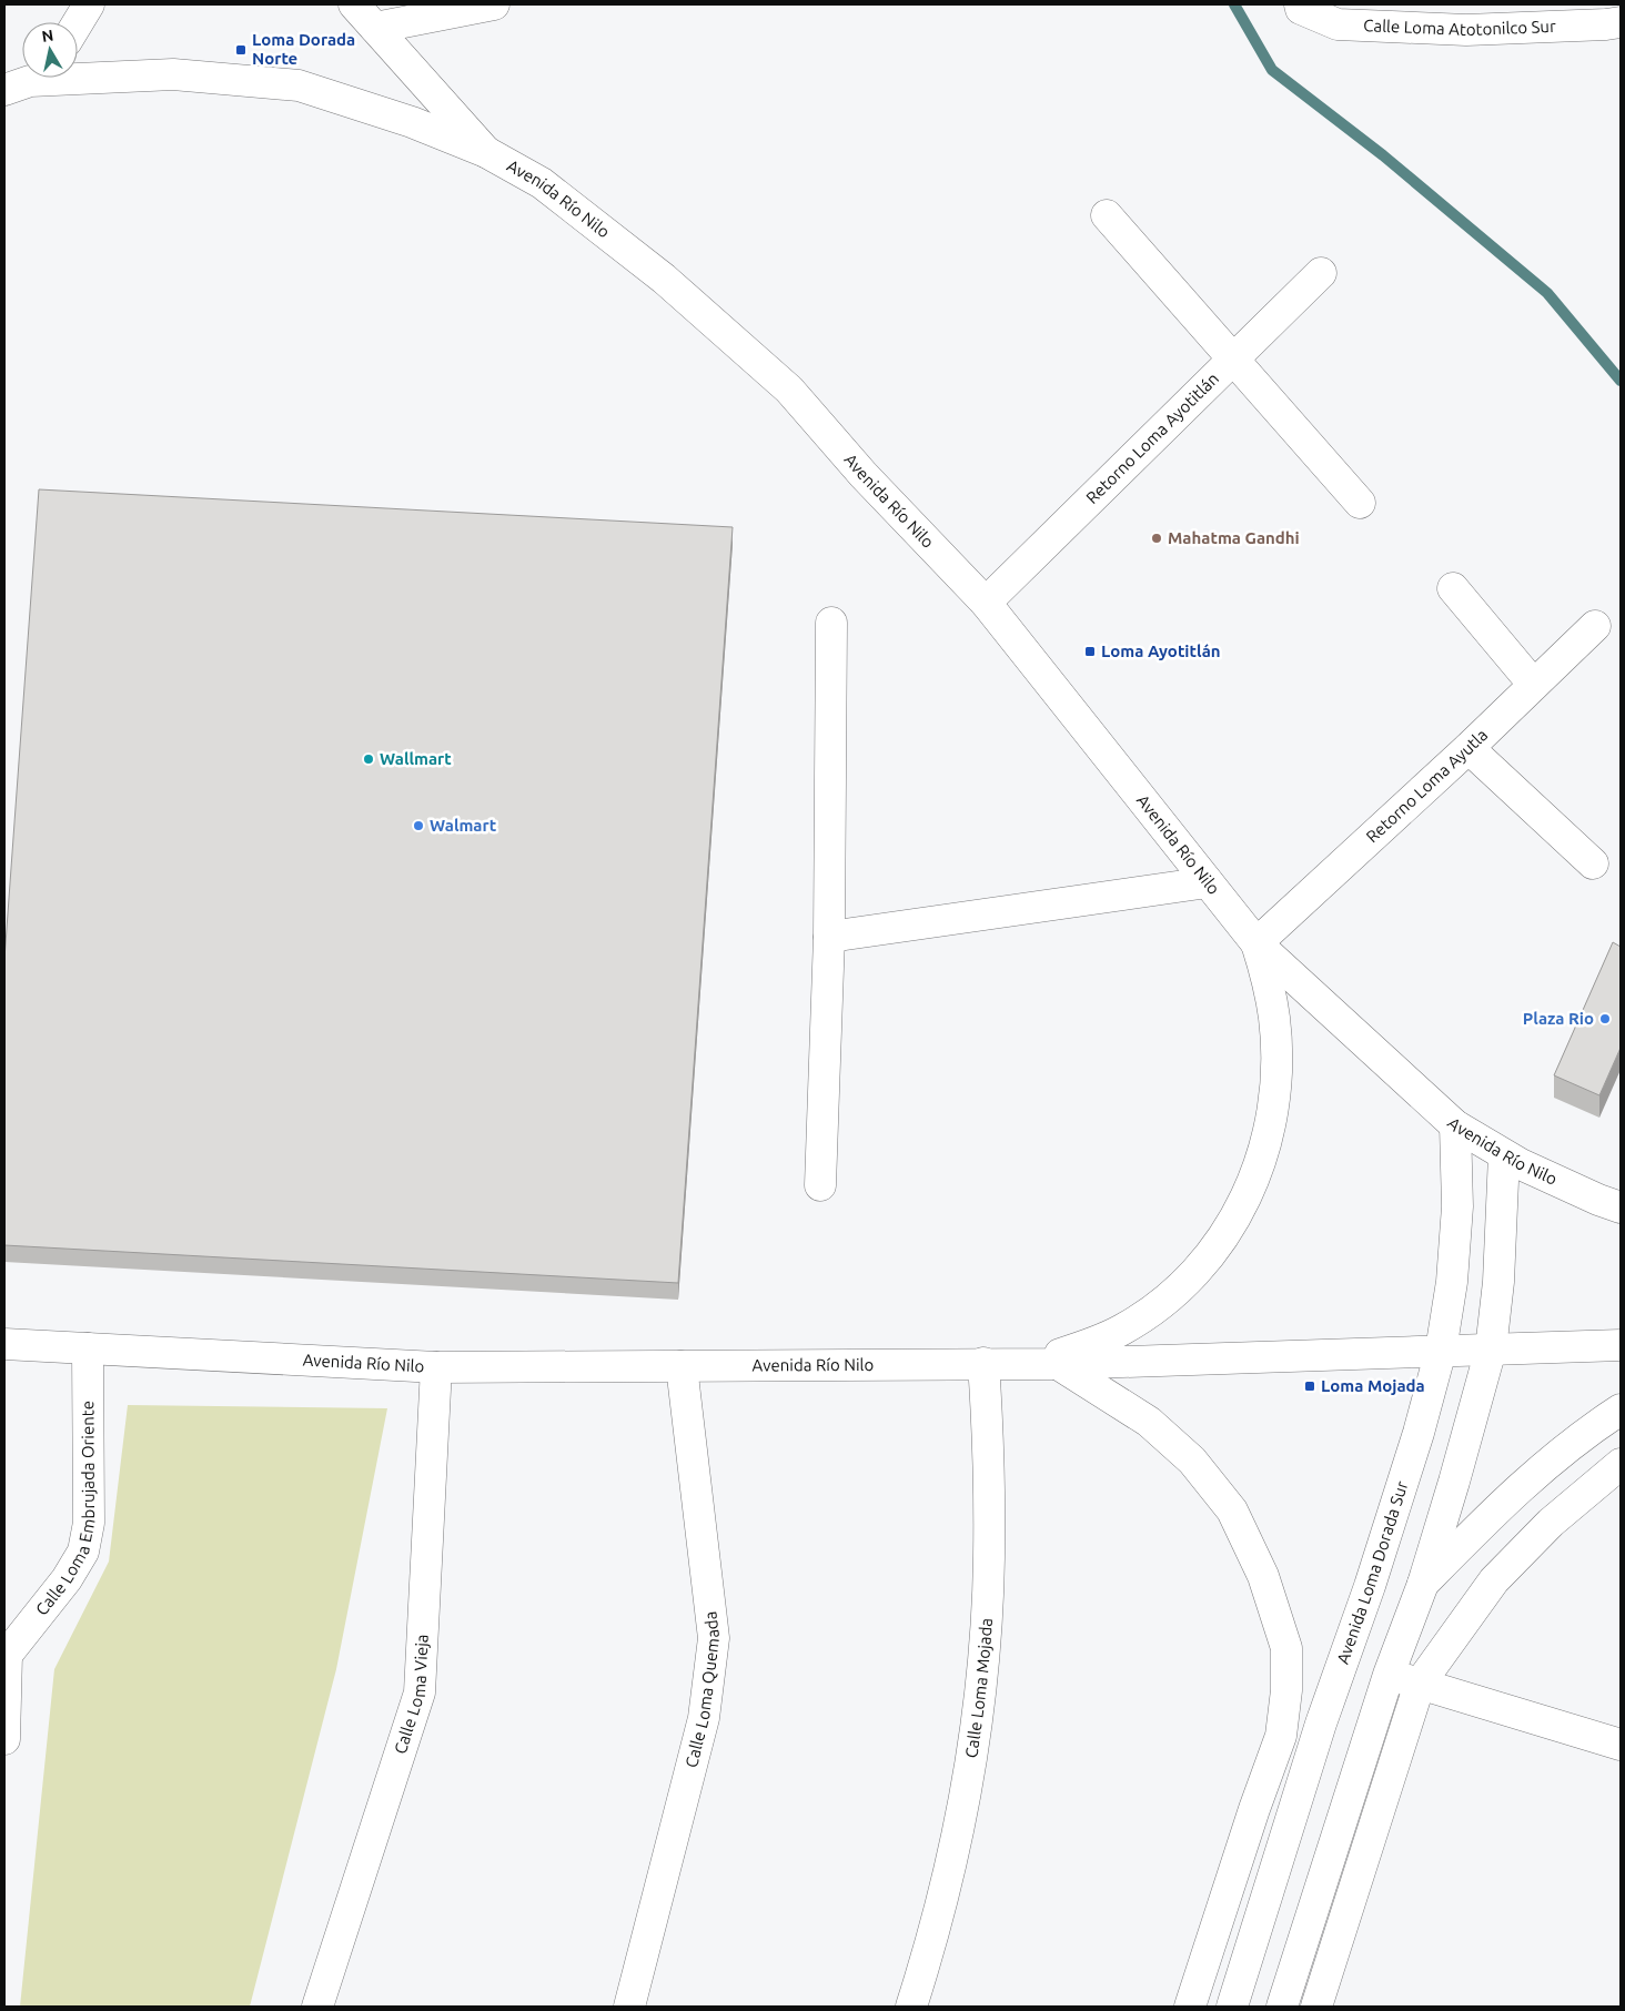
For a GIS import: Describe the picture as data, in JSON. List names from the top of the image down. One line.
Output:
{"streets":{"street":["Calle Loma Atotonilco Sur","Avenida Río Nilo","Retorno Loma Ayotitlán","Retorno Loma Ayutla","Calle Loma Embrujada Oriente","Avenida Loma Dorada Sur","Calle Loma Mojada","Calle Loma Quemada","Calle Loma Vieja"]},"crossings":[["Avenida Río Nilo","Retorno Loma Ayotitlán"],["Avenida Río Nilo","Retorno Loma Ayutla"],["Avenida Río Nilo","Calle Loma Embrujada Oriente"],["Avenida Río Nilo","Avenida Loma Dorada Sur"],["Avenida Río Nilo","Calle Loma Mojada"],["Avenida Río Nilo","Calle Loma Quemada"],["Avenida Río Nilo","Calle Loma Vieja"]],"places":{"transit":["Loma Dorada Norte","Loma Ayotitlán","Loma Mojada"],"other":["Mahatma Gandhi","Wallmart","Walmart","Plaza Rio"]},"north":"top"}
